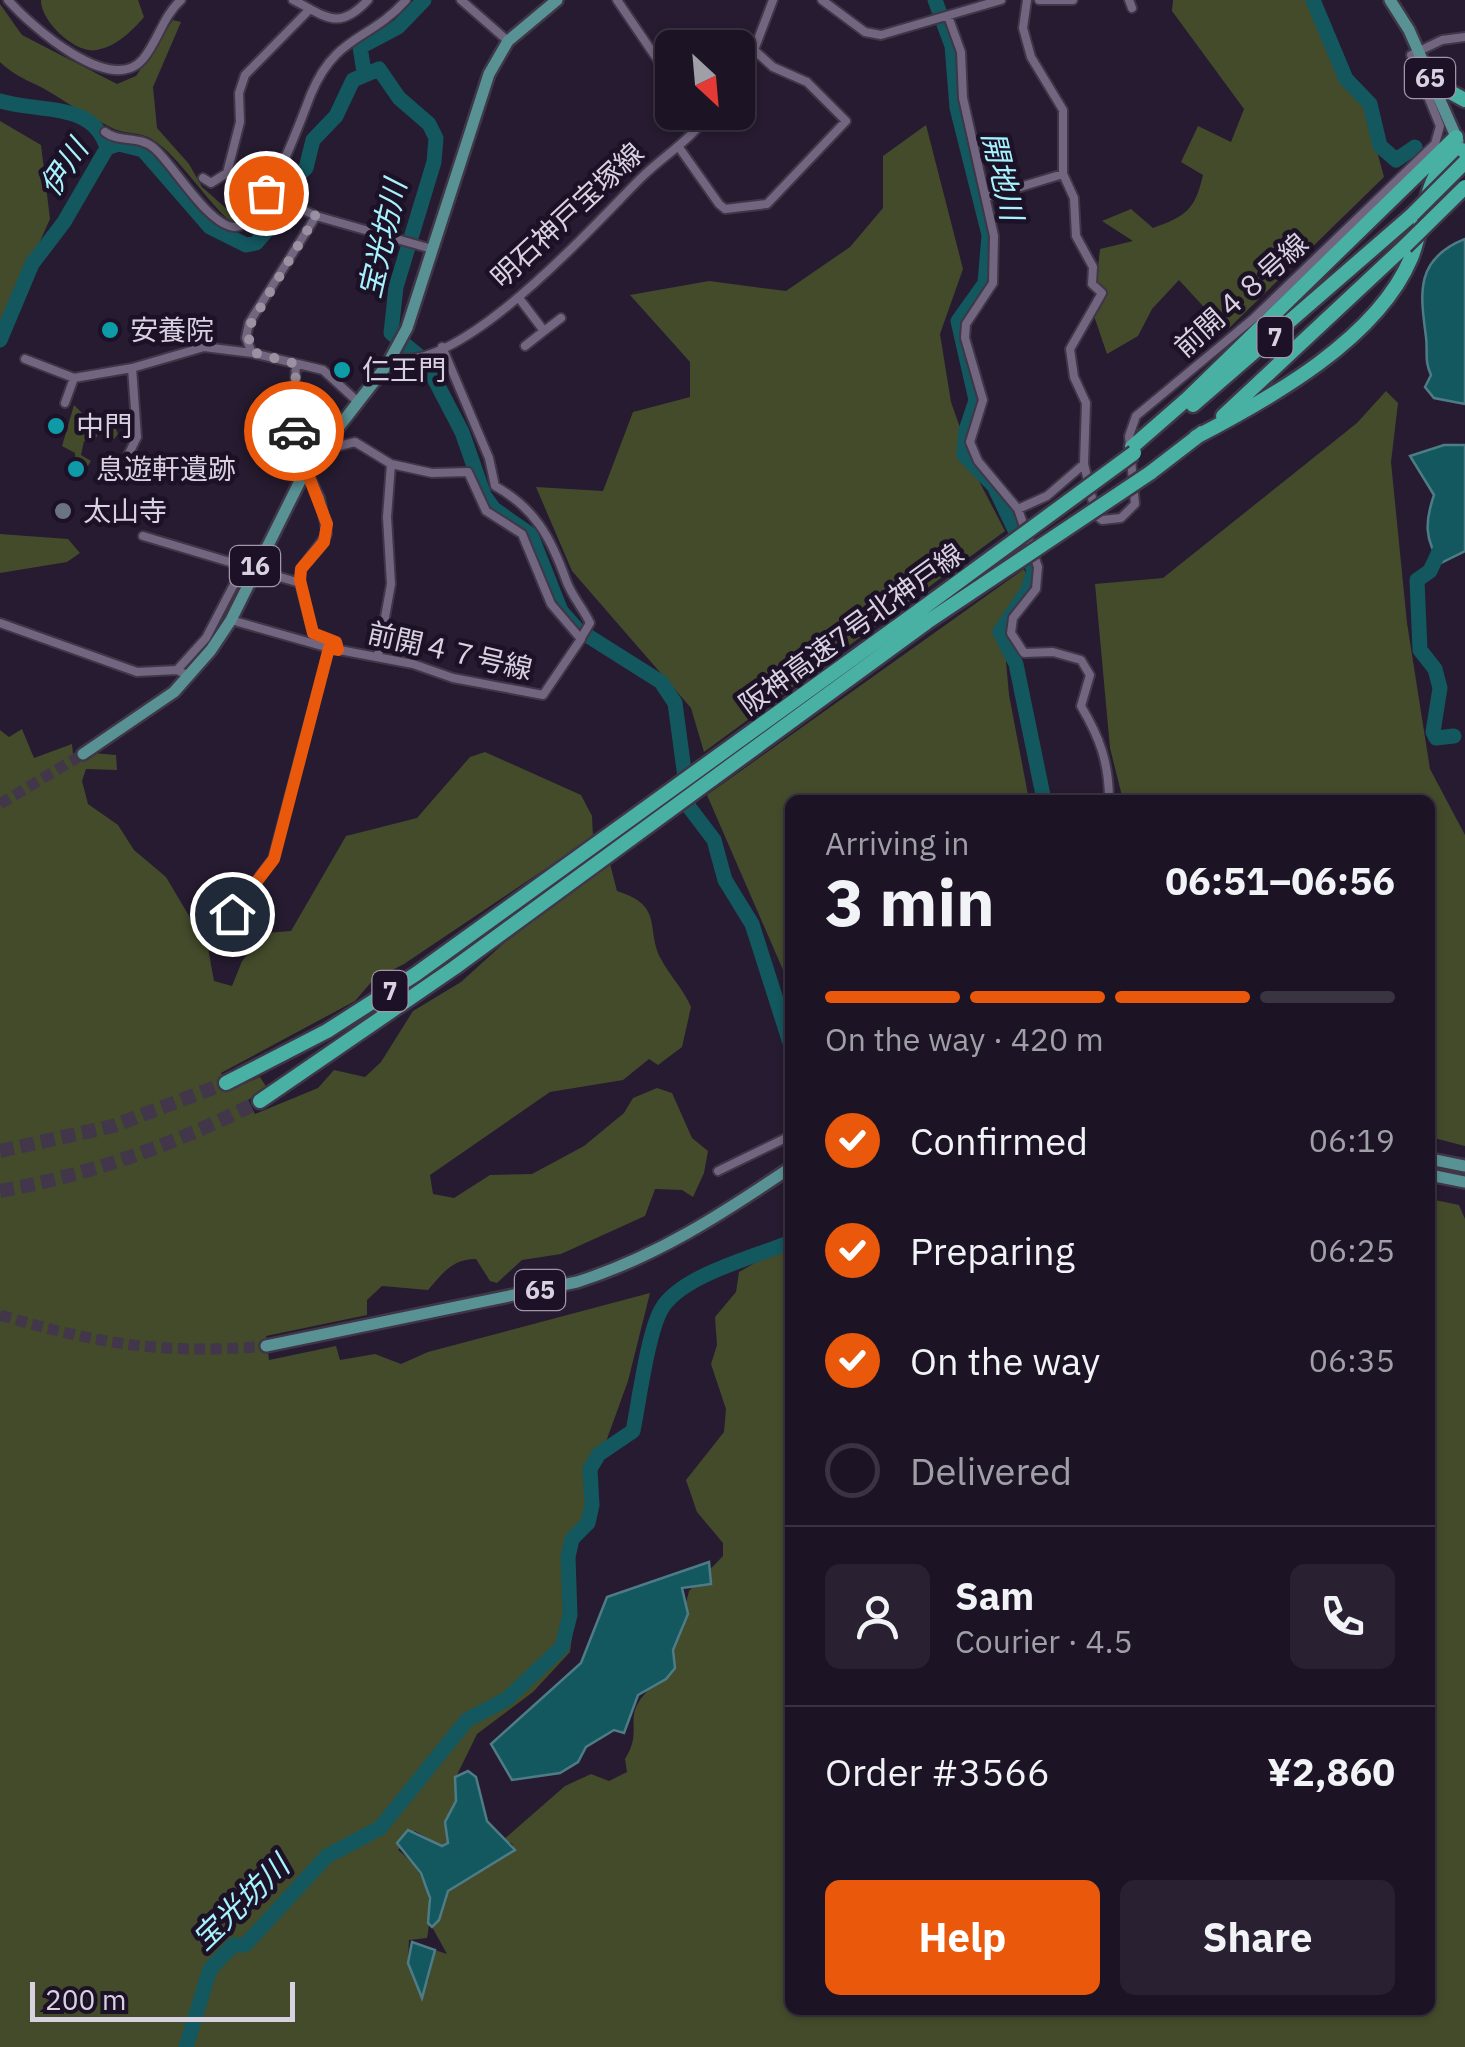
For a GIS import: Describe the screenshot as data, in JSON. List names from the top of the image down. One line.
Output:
{"streets":{"highway":["7","阪神高速7号北神戸線"],"main road":["65","16"],"street":["明石神戸宝塚線","前開４８号線","前開４７号線"]},"crossings":[["65","前開４８号線"],["65","7"],["明石神戸宝塚線","16"],["7","阪神高速7号北神戸線"],["16","前開４７号線"]],"water":["伊川","開地川","宝光坊川"],"places":["安養院","仁王門","中門","息遊軒遺跡","太山寺"],"scale_bar":"200 m","north":"bottom right","page":{"heading":["3 min","Arriving in","06:51–06:56"],"panel":["Sam","Courier · 4.5","Order #3566","¥2,860"],"bar":"On the way · 420 m","list":[["Confirmed","06:19"],["Preparing","06:25"],["On the way","06:35"],"Delivered"],"buttons":["Help","Share"],"scale":"200 m"}}
